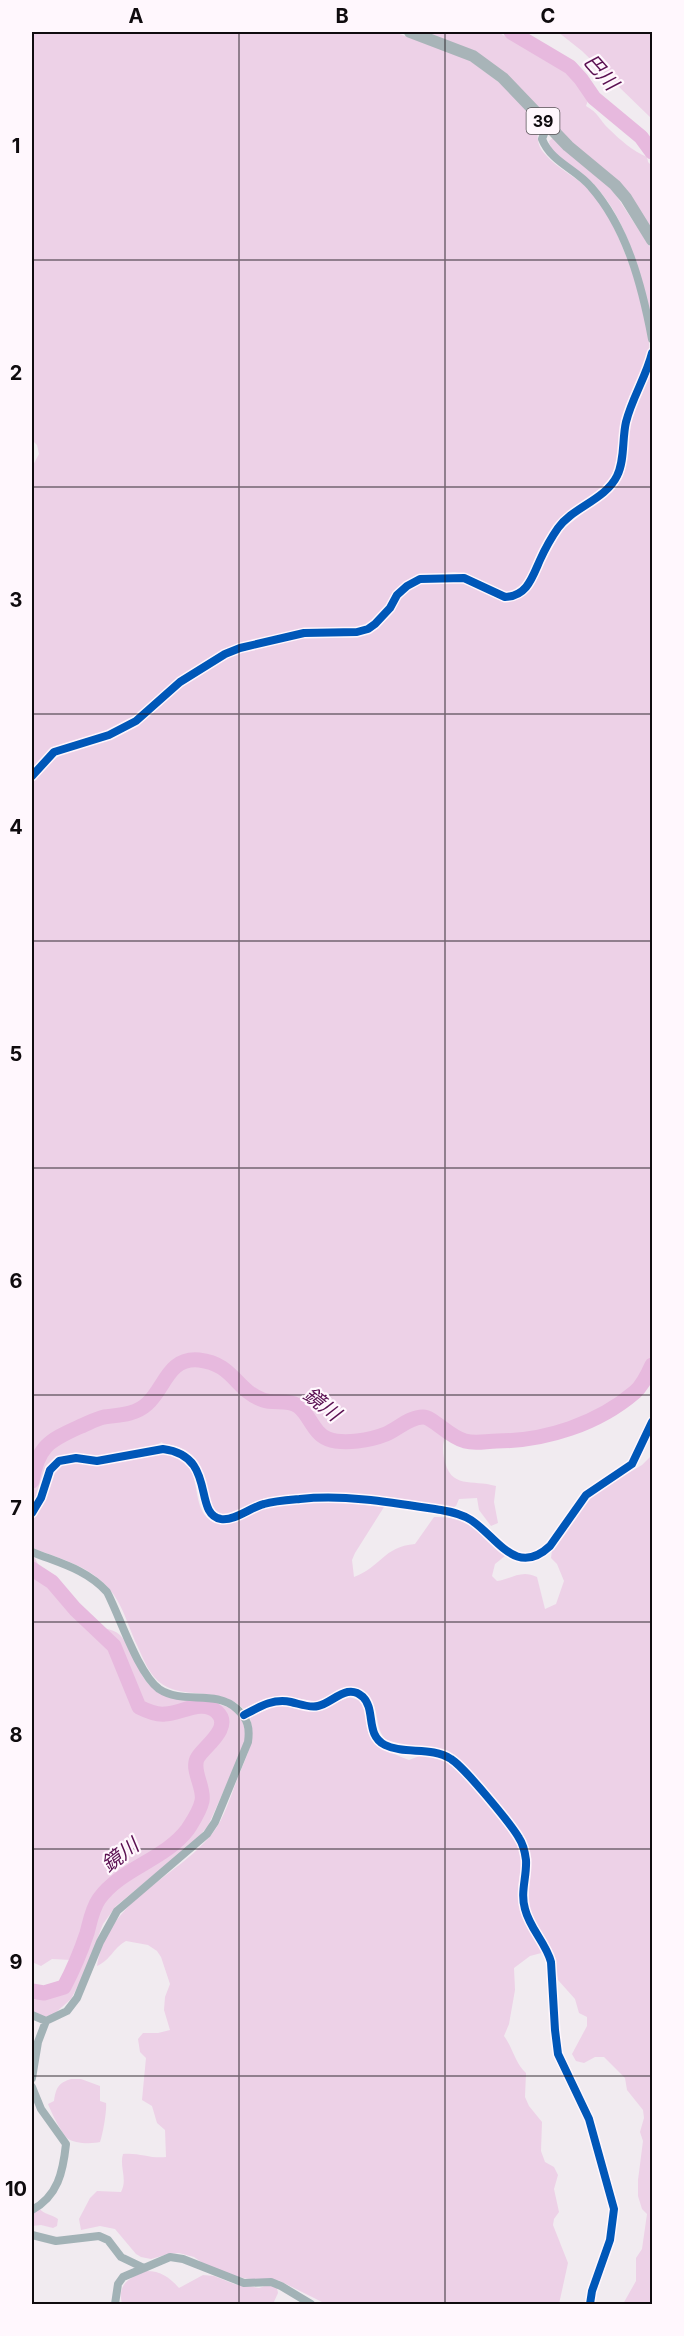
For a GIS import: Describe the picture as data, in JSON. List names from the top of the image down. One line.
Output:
{"streets":{"main road":["39"]},"water":["巴川","鏡川"],"grid":{"columns":["A","B","C"],"rows":["1","2","3","4","5","6","7","8","9","10"]}}
